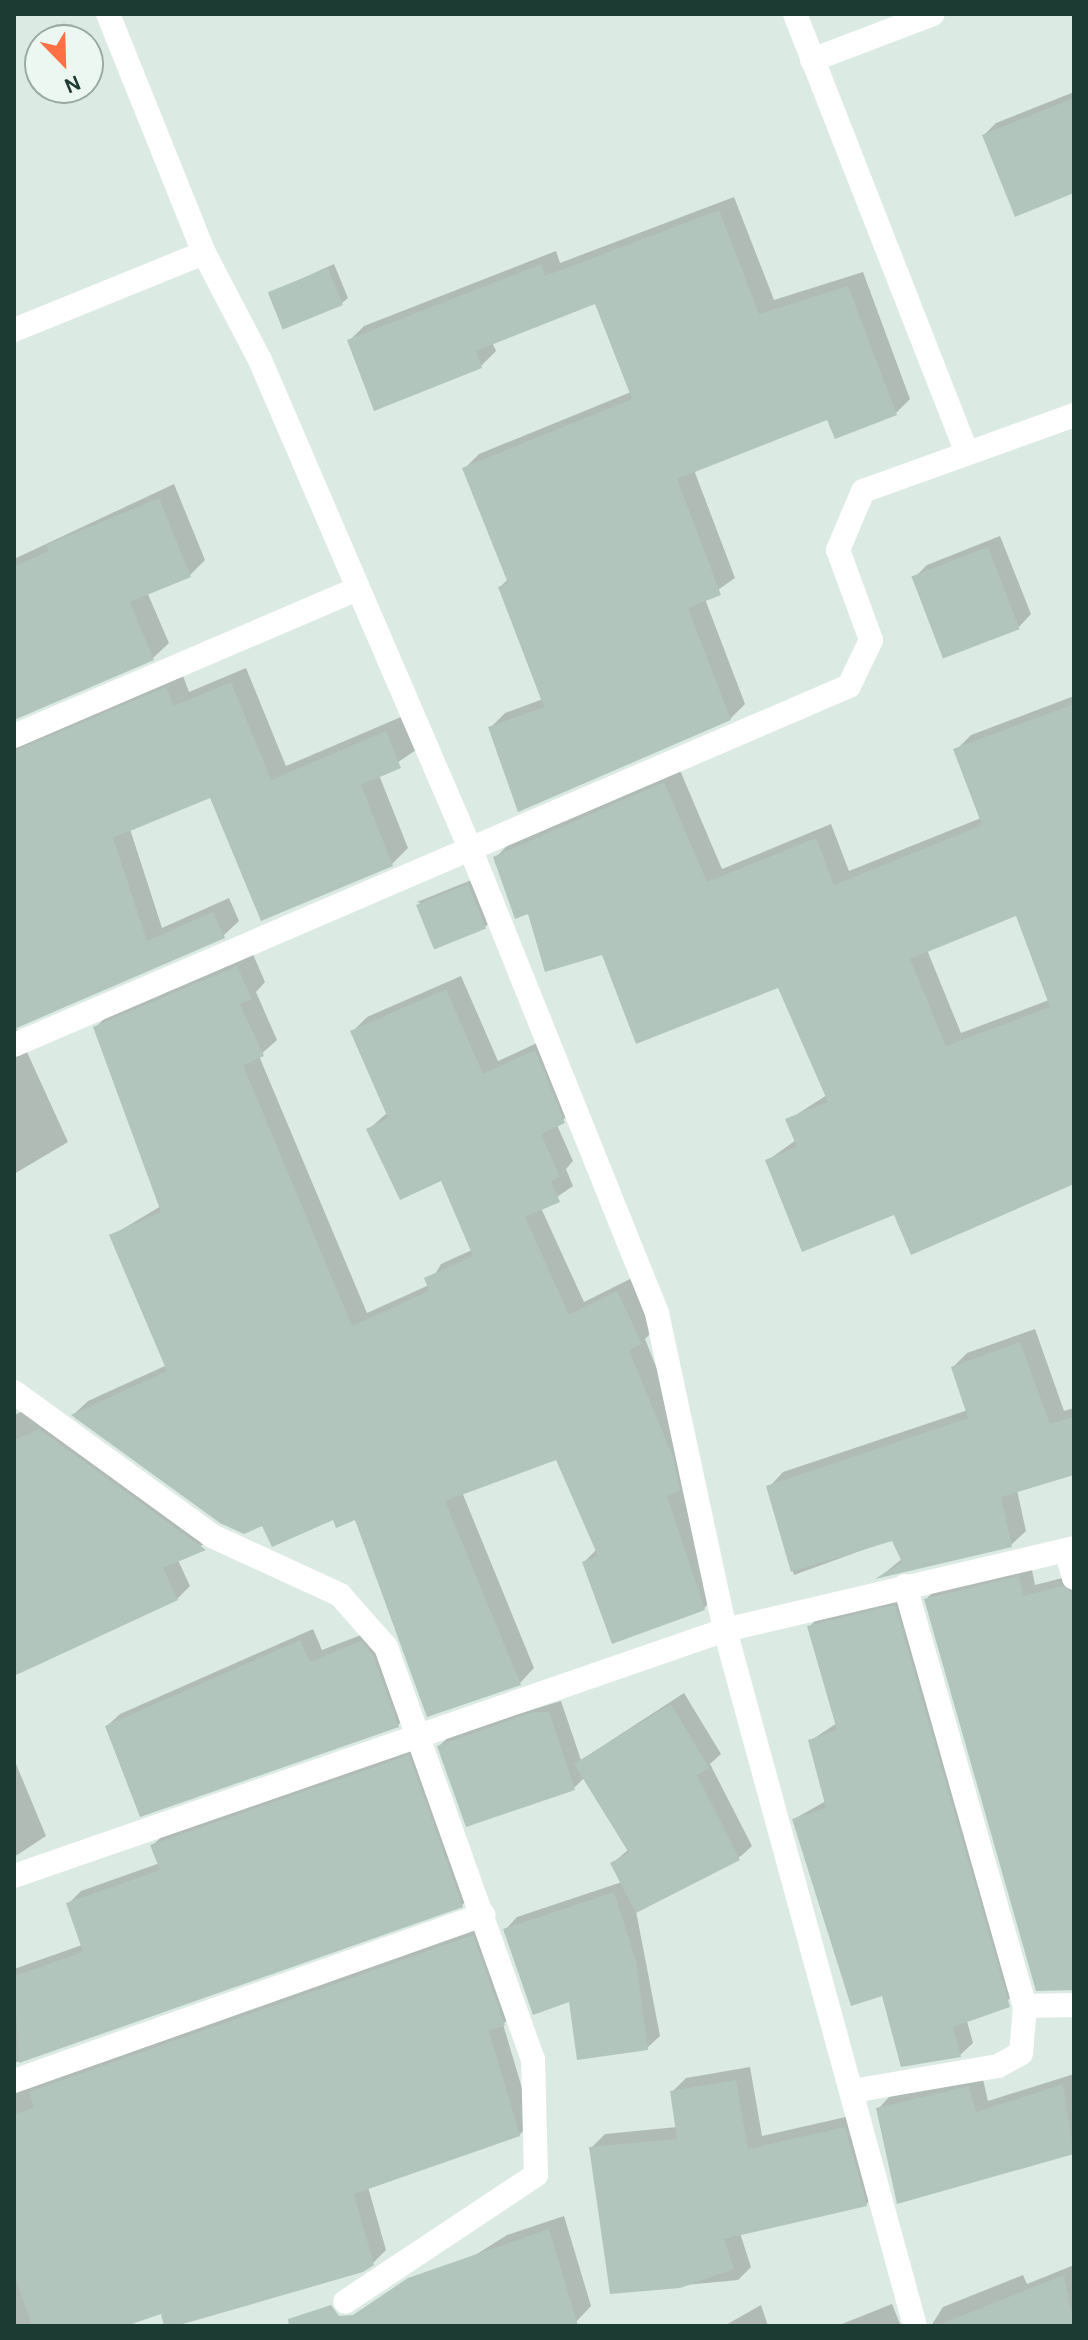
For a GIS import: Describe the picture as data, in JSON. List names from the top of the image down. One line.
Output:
{"north":"bottom right"}
